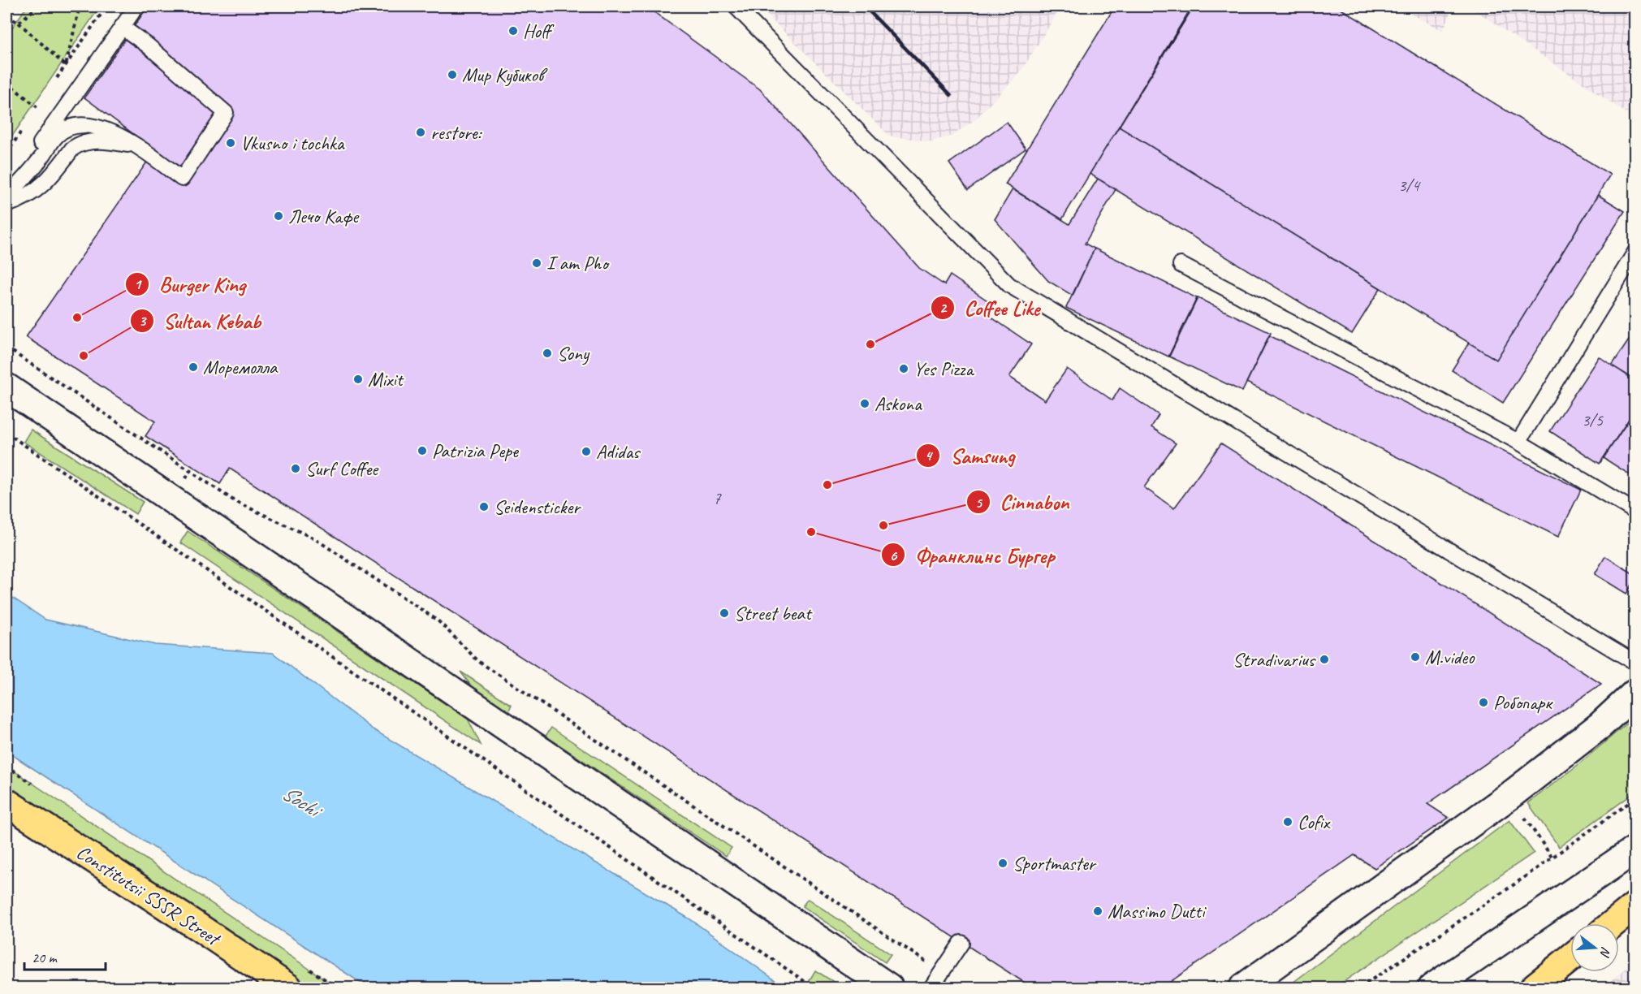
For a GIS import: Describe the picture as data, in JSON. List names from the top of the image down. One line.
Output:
{"streets":{"main road":["Constitutsii SSSR Street"]},"water":["Sochi"],"places":["Hoff","Мир Кубиков","restore:","Vkusno i tochka","Лечо Кафе","I am Pho","Burger King","Coffee Like","Sony","Sultan Kebab","Моремолла","Yes Pizza","Mixit","Askona","Patrizia Pepe","Adidas","Surf Coffee","Samsung","Seidensticker","Cinnabon","Франклинс Бургер","Street beat","M.video","Stradivarius","Робопарк","Cofix","Sportmaster","Massimo Dutti"],"house_numbers":["3/4","3/5","7"],"scale_bar":"20 m","north":"right"}
